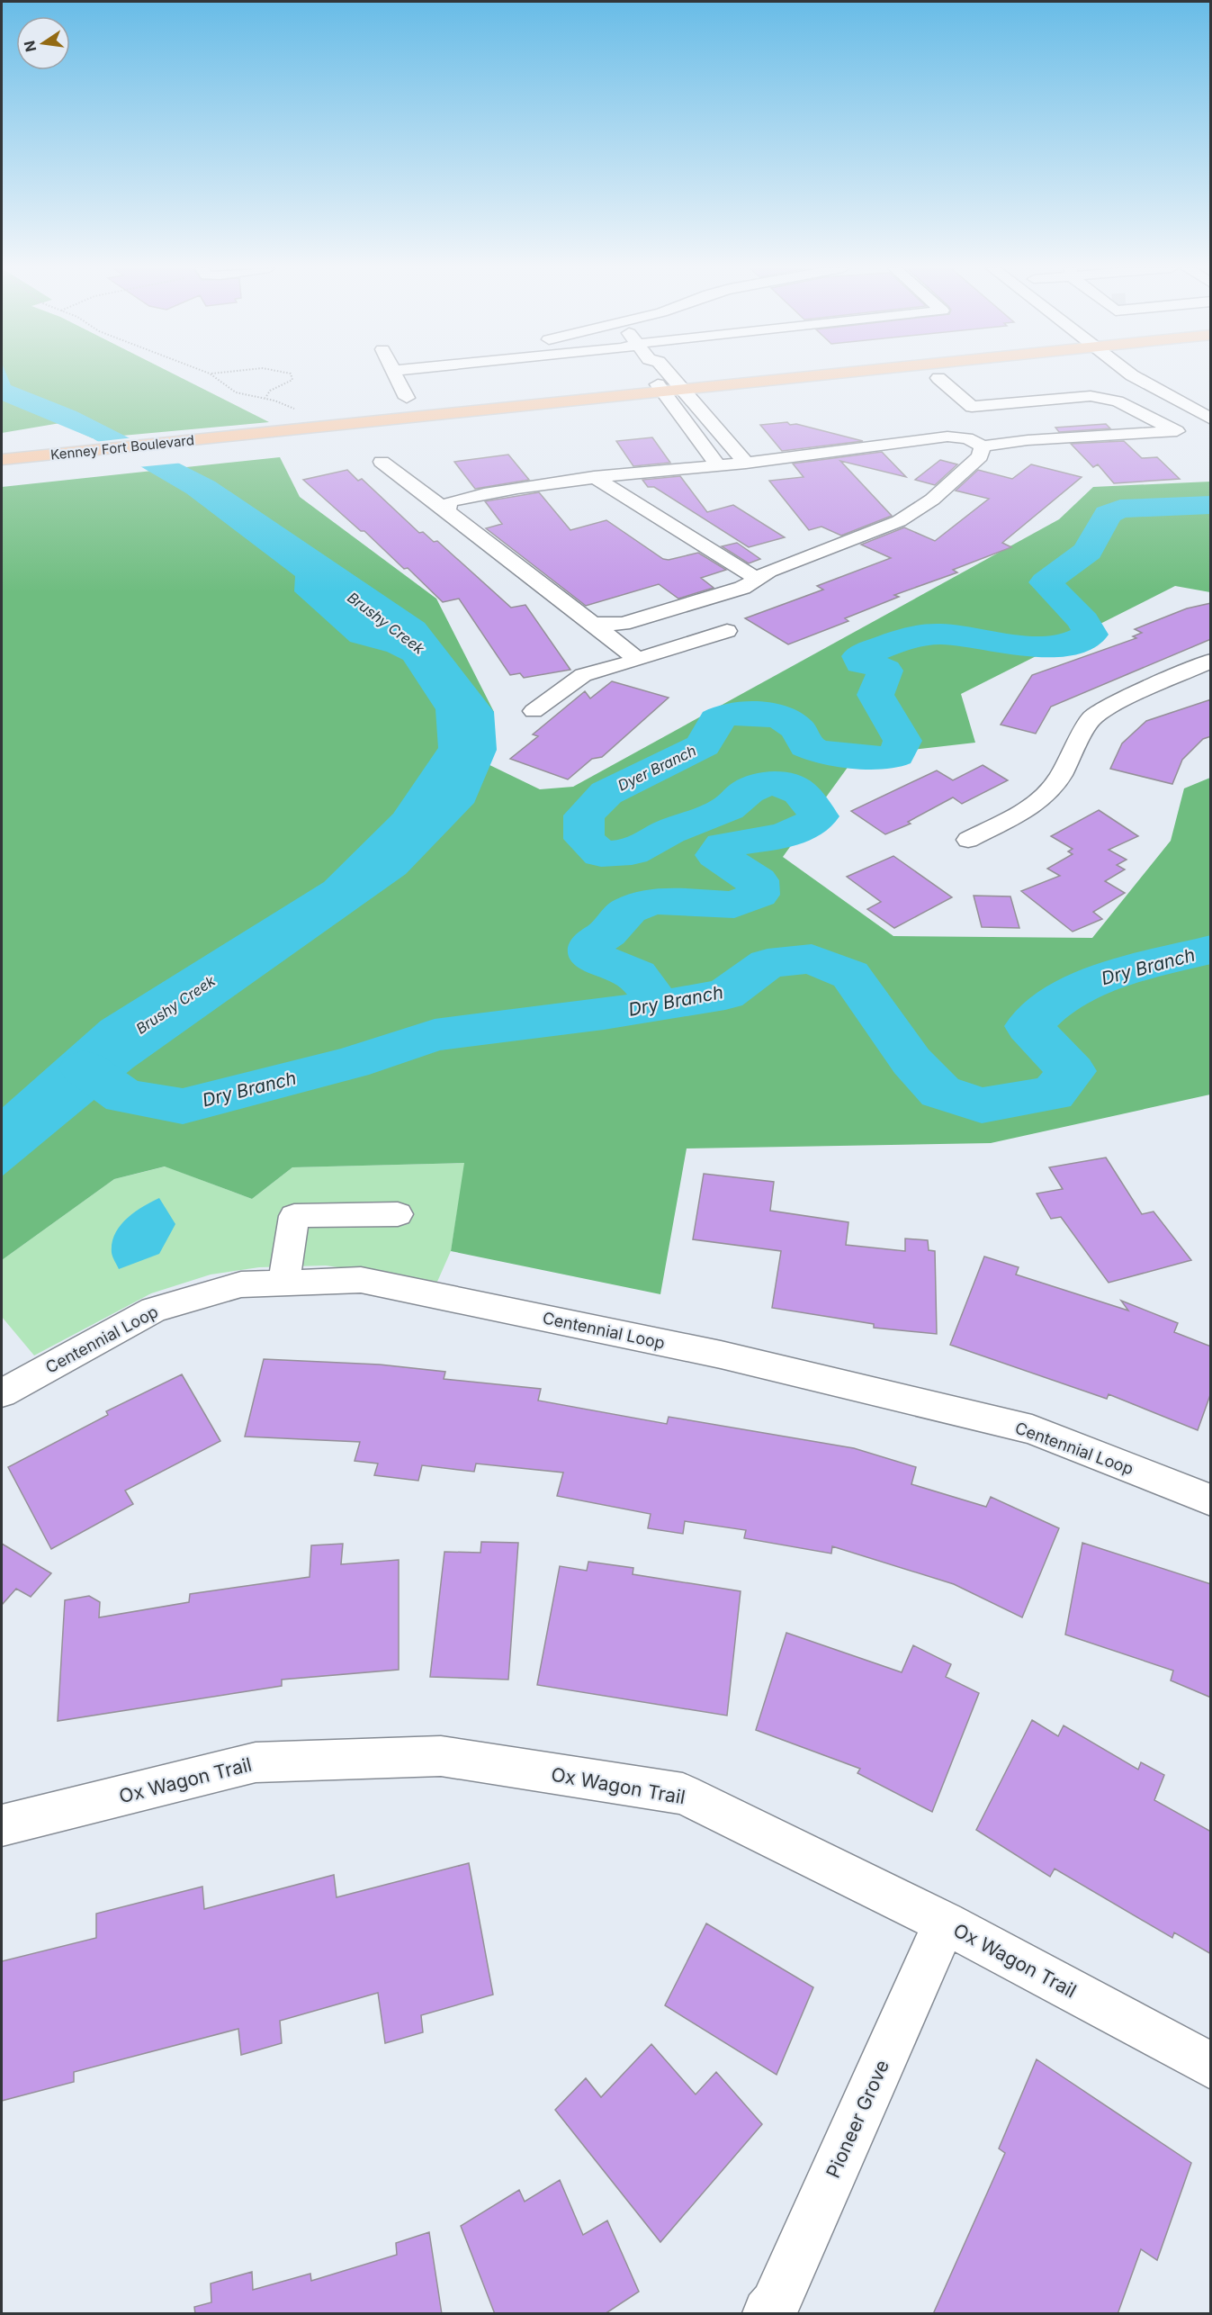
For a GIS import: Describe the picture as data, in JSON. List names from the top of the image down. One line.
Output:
{"streets":{"main road":["Kenney Fort Boulevard"],"street":["Centennial Loop","Ox Wagon Trail","Pioneer Grove"]},"crossings":[["Ox Wagon Trail","Pioneer Grove"]],"water":["Brushy Creek","Dyer Branch","Dry Branch"],"north":"left"}
